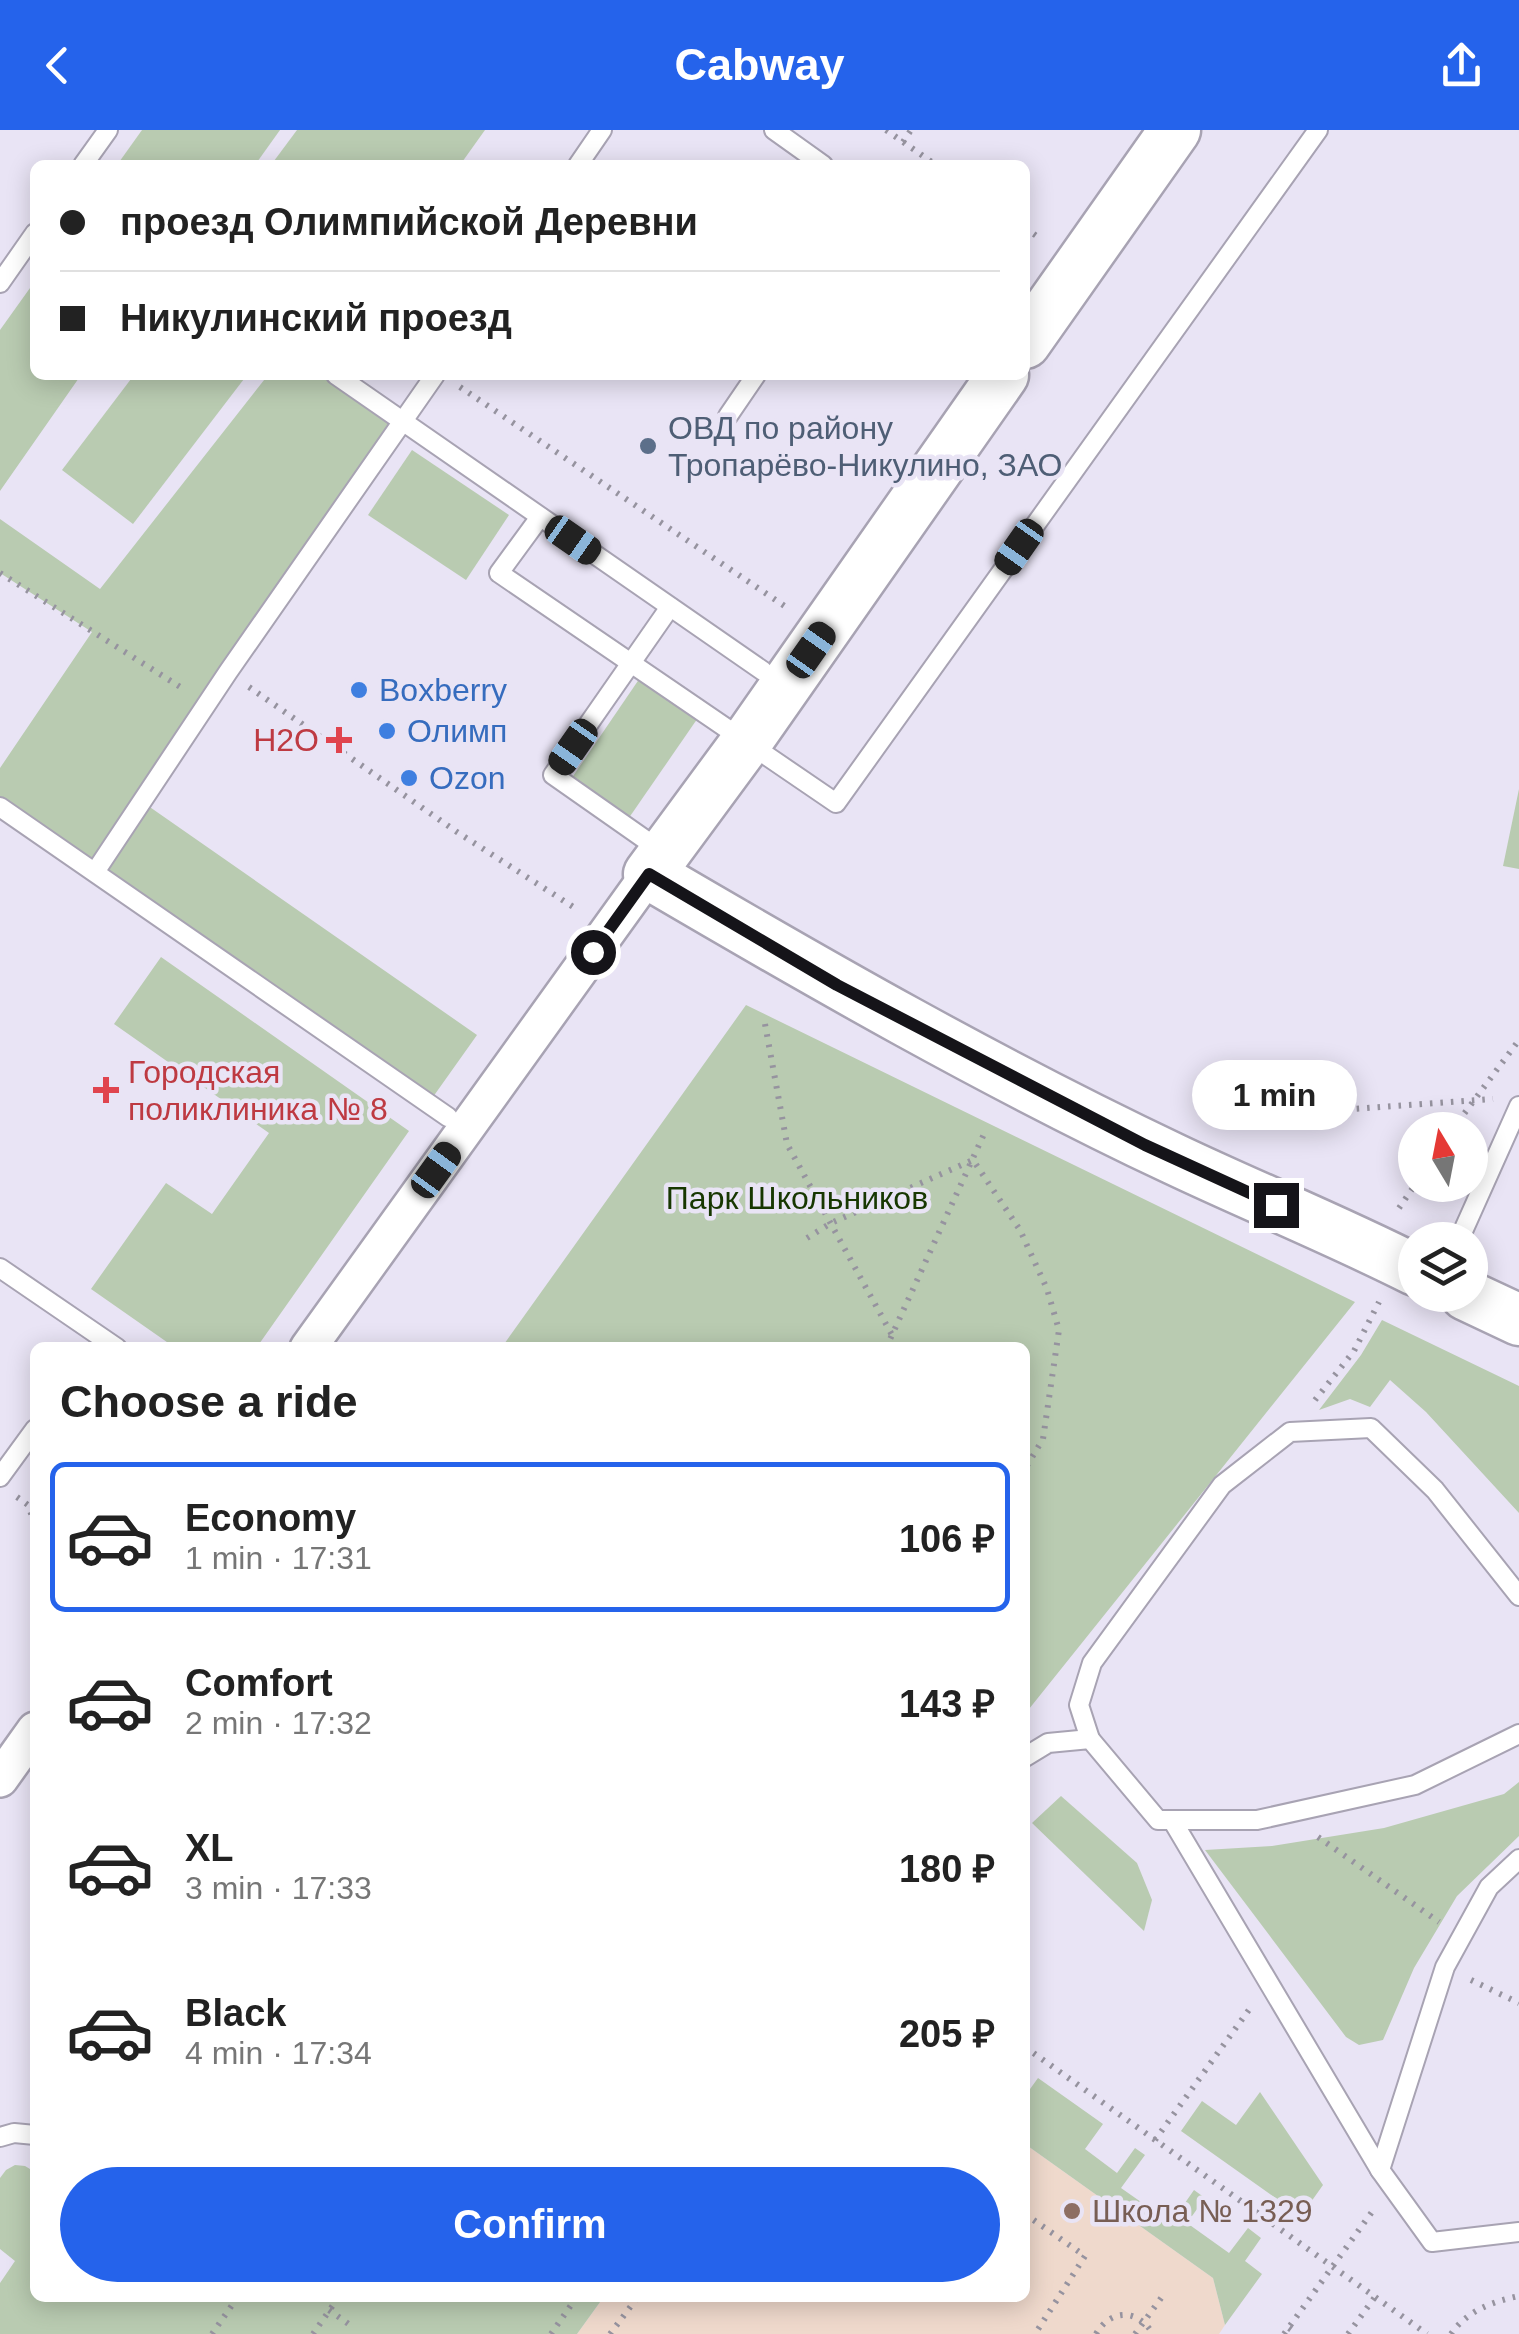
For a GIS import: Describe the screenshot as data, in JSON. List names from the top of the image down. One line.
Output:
{"parks":["Парк Школьников"],"places":{"other":["ОВД по району Тропарёво-Никулино, ЗАО","Boxberry","Олимп","Ozon","Школа № 1329"],"health":["H2O","Городская поликлиника № 8"]},"north":"top","page":{"header":"Cabway","banner":["проезд Олимпийской Деревни","Никулинский проезд"],"bubble":"1 min","heading":"Choose a ride","list":[{"name":"Economy","note":"1 min · 17:31","value":"106 ₽"},{"name":"Comfort","note":"2 min · 17:32","value":"143 ₽"},{"name":"XL","note":"3 min · 17:33","value":"180 ₽"},{"name":"Black","note":"4 min · 17:34","value":"205 ₽"}],"buttons":"Confirm"}}
